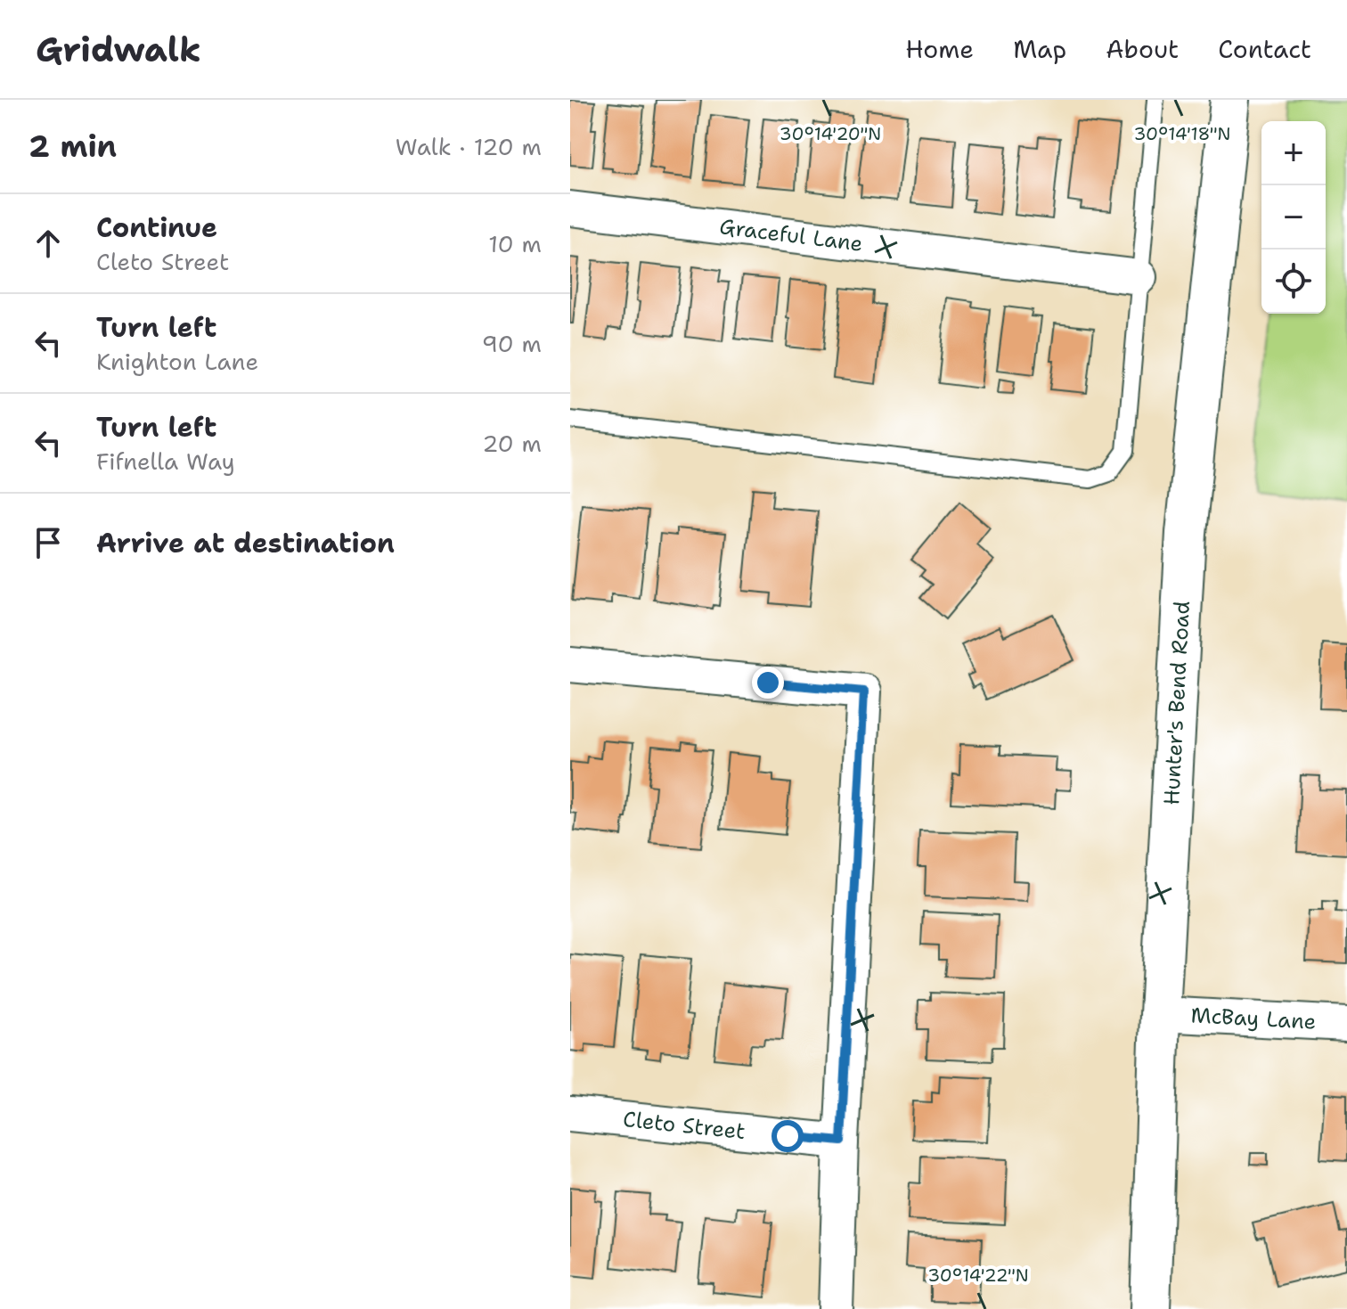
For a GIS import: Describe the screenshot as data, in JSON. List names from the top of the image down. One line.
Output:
{"streets":{"street":["Graceful Lane","Hunter's Bend Road","McBay Lane","Cleto Street"]},"crossings":[["Hunter's Bend Road","McBay Lane"]],"page":{"header":"Gridwalk","nav":["Home","Map","About","Contact"],"heading":["2 min","Walk · 120 m"],"map_buttons":["+","−"],"list":[["Continue","Cleto Street","10 m"],["Turn left","Knighton Lane","90 m"],["Turn left","Fifnella Way","20 m"],"Arrive at destination"]},"coordinates":["30°14'20\"N","30°14'18\"N","30°14'22\"N"]}
